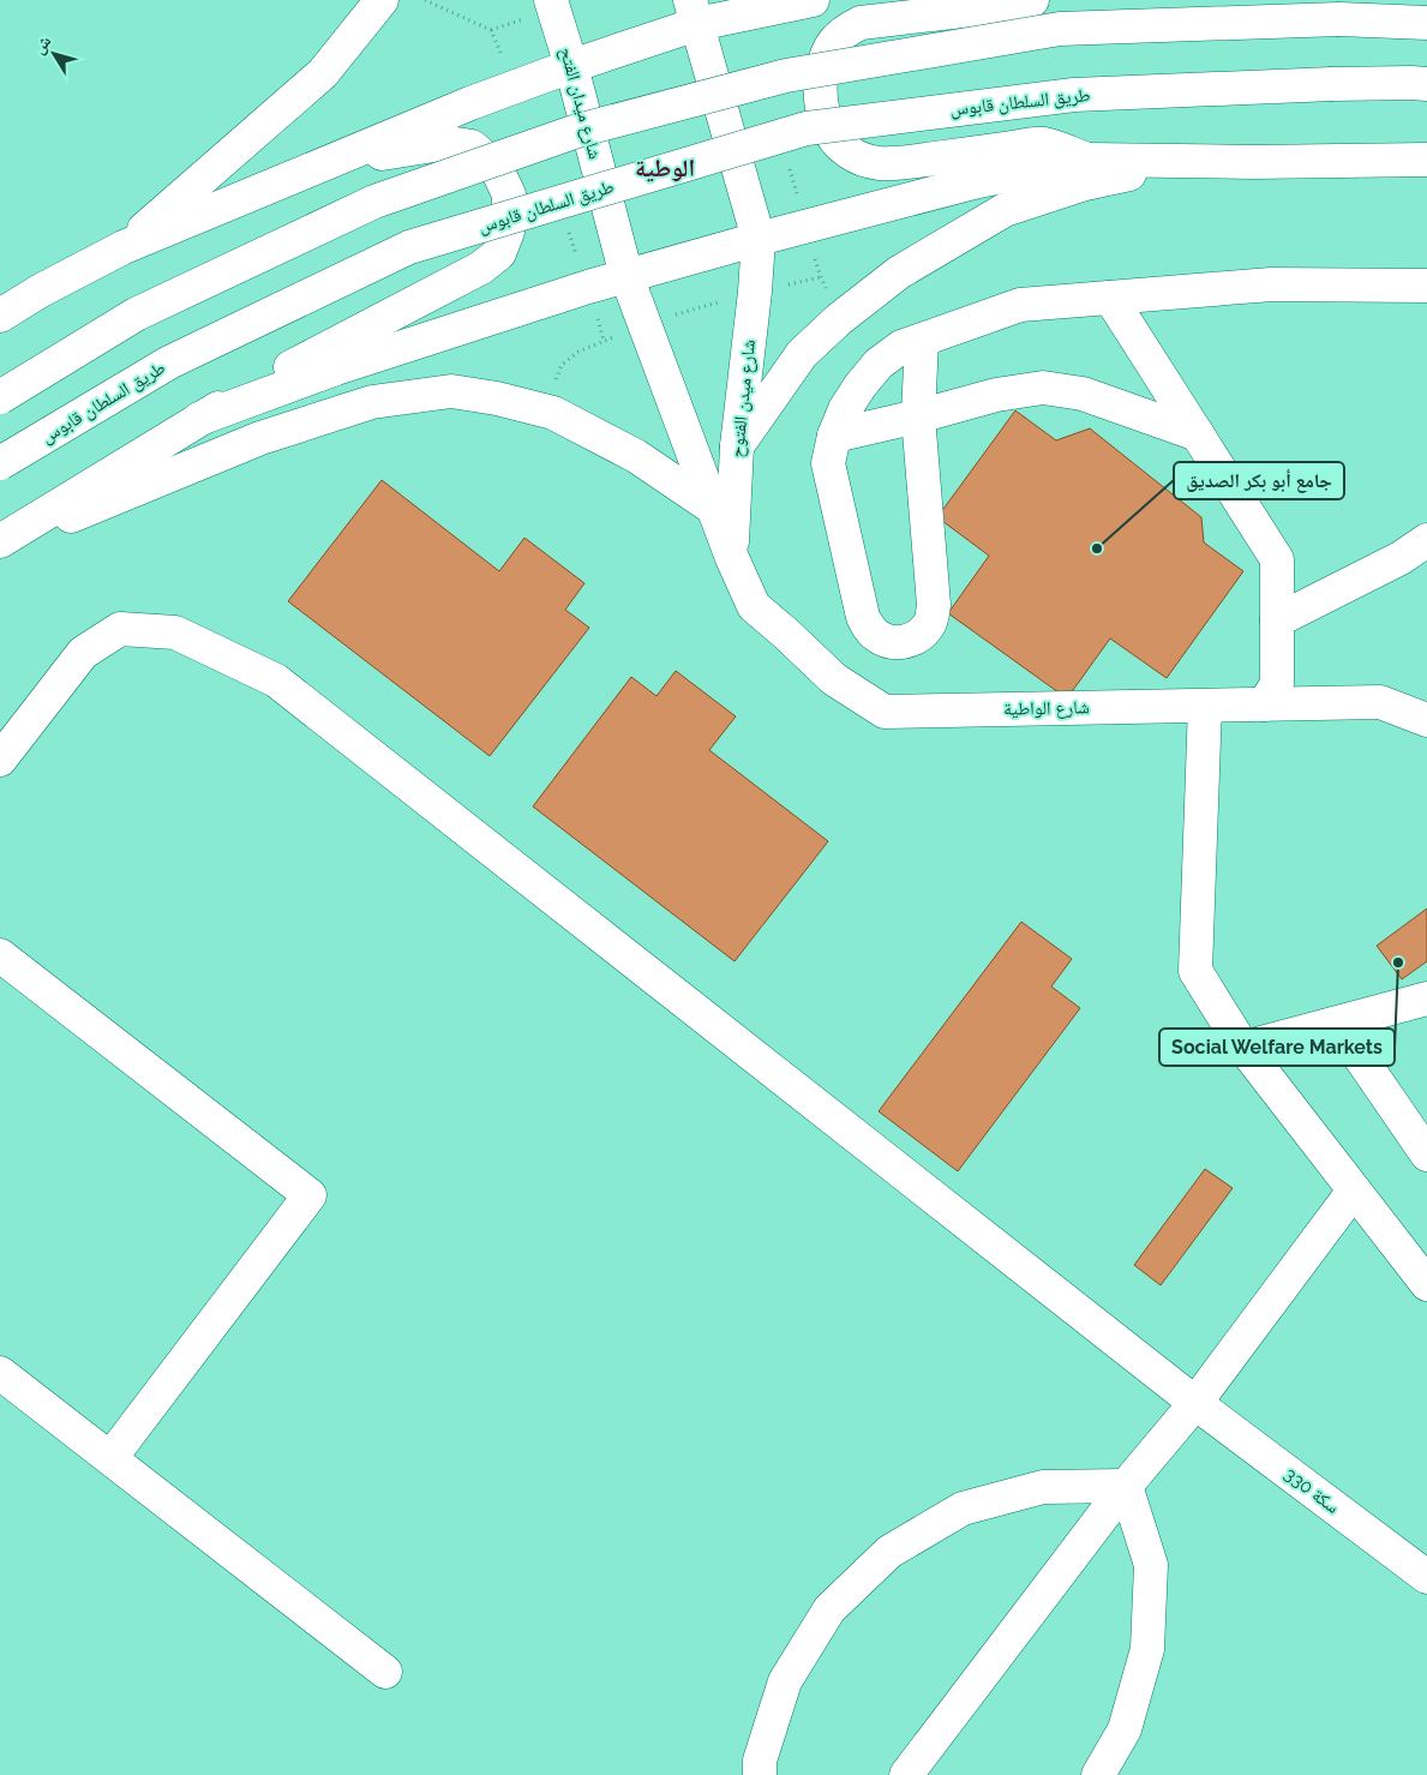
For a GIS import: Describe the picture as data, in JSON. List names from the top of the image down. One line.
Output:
{"streets":{"main road":["طريق السلطان قابوس","شارع ميدان الفتح","شارع ميدن الفتوح","شارع الواطية","سكة 330"]},"crossings":[["شارع ميدان الفتح","شارع الواطية"],["شارع ميدن الفتوح","شارع الواطية"]],"districts":["الوطية"],"places":["جامع أبو بكر الصديق","Social Welfare Markets"],"north":"top left"}
